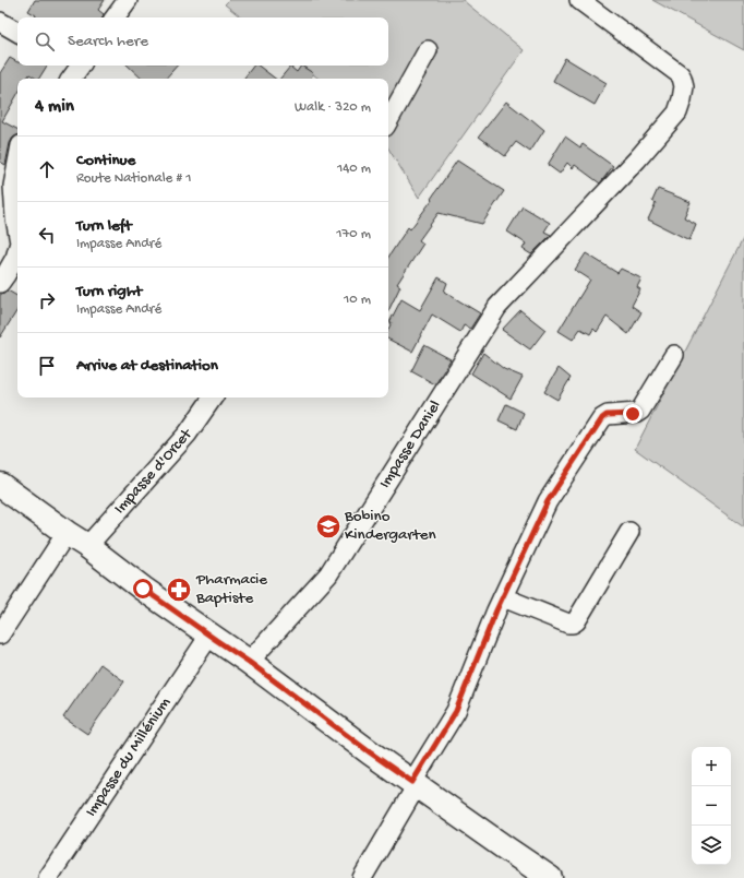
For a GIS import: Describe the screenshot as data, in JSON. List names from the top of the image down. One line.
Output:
{"streets":{"street":["Impasse Daniel","Impasse d'Orcet","Impasse du Millénium"]},"places":{"school or university":["Bobino Kindergarten"],"pharmacy":["Pharmacie Baptiste"]},"page":{"search":"Search here","heading":["4 min","Walk · 320 m"],"list":[["Continue","Route Nationale # 1","140 m"],["Turn left","Impasse André","170 m"],["Turn right","Impasse André","10 m"],"Arrive at destination"],"map_buttons":["+","−"]}}
